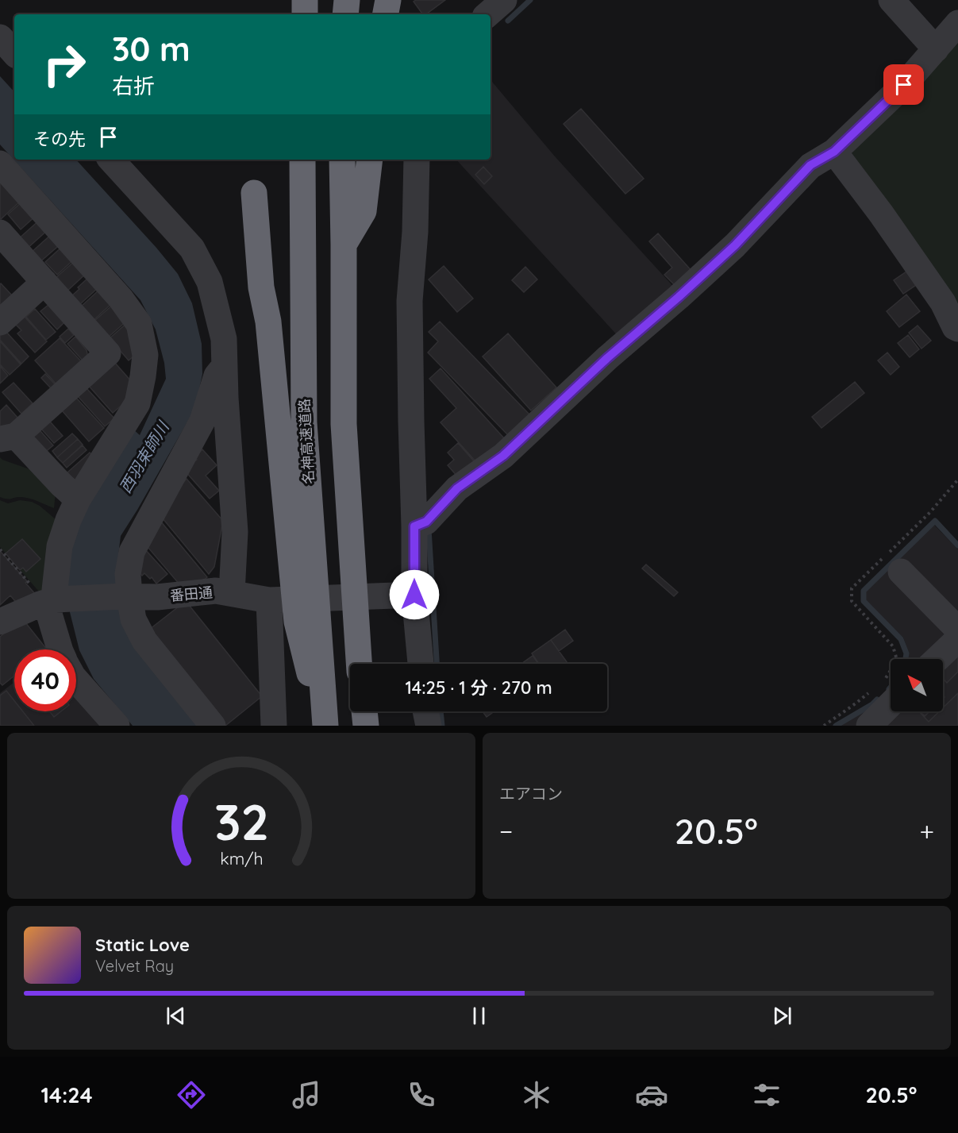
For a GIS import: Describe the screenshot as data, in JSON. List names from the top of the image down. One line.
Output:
{"streets":{"highway":["名神高速道路"],"street":["番田通"]},"water":["西羽束師川"],"north":"top left","page":{"turn":["30 m","右折"],"then":"その先","limit":"40","trip":"14:25 · 1 分 · 270 m","tile":"エアコン","heat":["−","20.5°","+"],"song":["Static Love","Velvet Ray"],"tabs":["14:24","20.5°"],"gauge":["32","km/h"]}}
